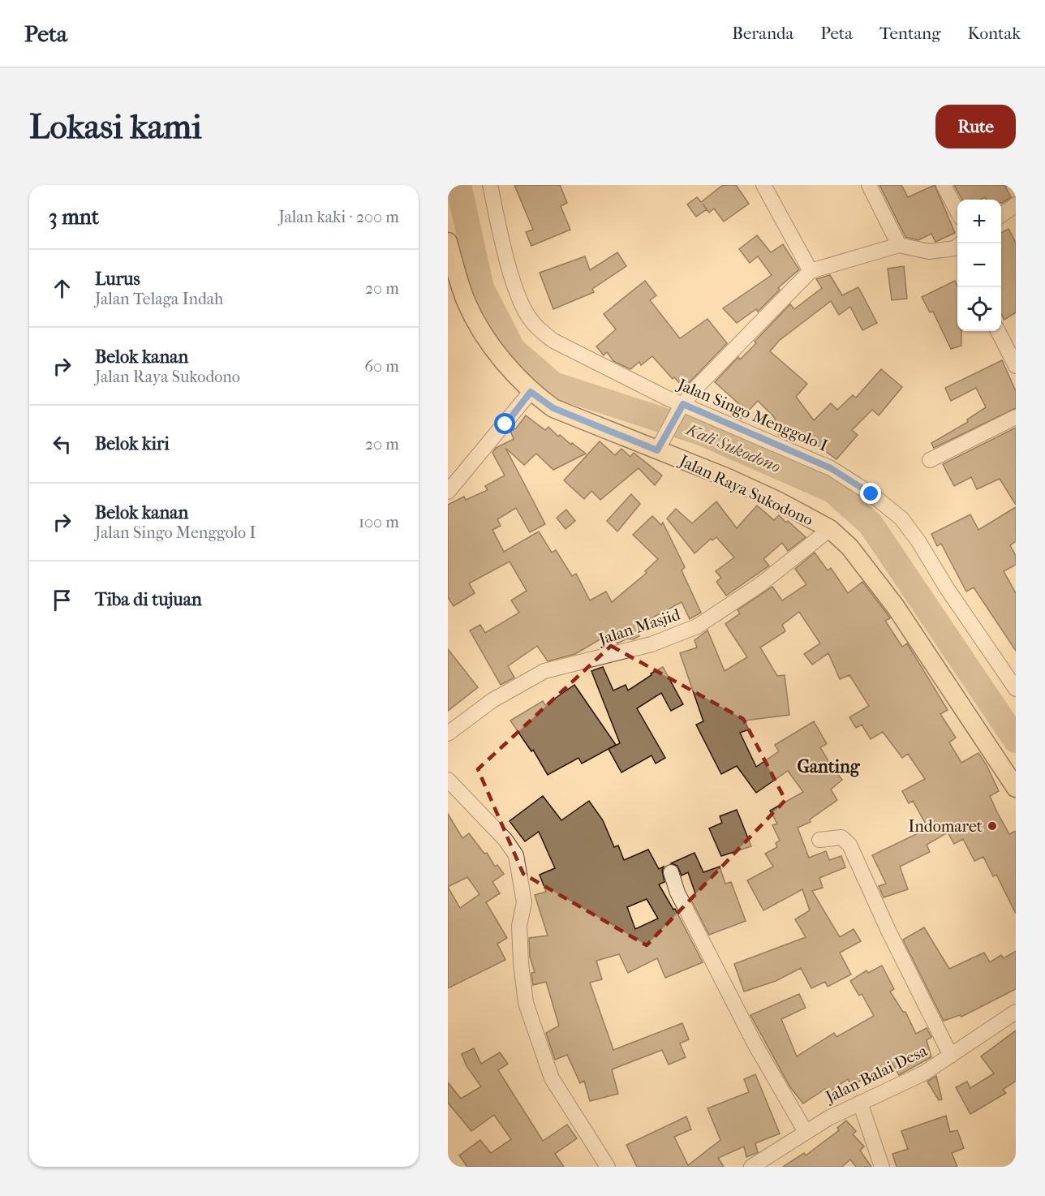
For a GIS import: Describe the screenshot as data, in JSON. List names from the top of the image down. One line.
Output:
{"streets":{"main road":["Jalan Raya Sukodono"],"street":["Jalan Singo Menggolo I","Jalan Masjid","Jalan Balai Desa"]},"crossings":[["Jalan Raya Sukodono","Jalan Masjid"]],"districts":["Ganting"],"water":["Kali Sukodono"],"places":["Indomaret"],"page":{"header":"Peta","nav":["Beranda","Peta","Tentang","Kontak"],"buttons":"Rute","title":"Lokasi kami","heading":["3 mnt","Jalan kaki · 200 m"],"map_buttons":["+","−"],"list":[["Lurus","Jalan Telaga Indah","20 m"],["Belok kanan","Jalan Raya Sukodono","60 m"],["Belok kiri","20 m"],["Belok kanan","Jalan Singo Menggolo I","100 m"],"Tiba di tujuan"]}}
